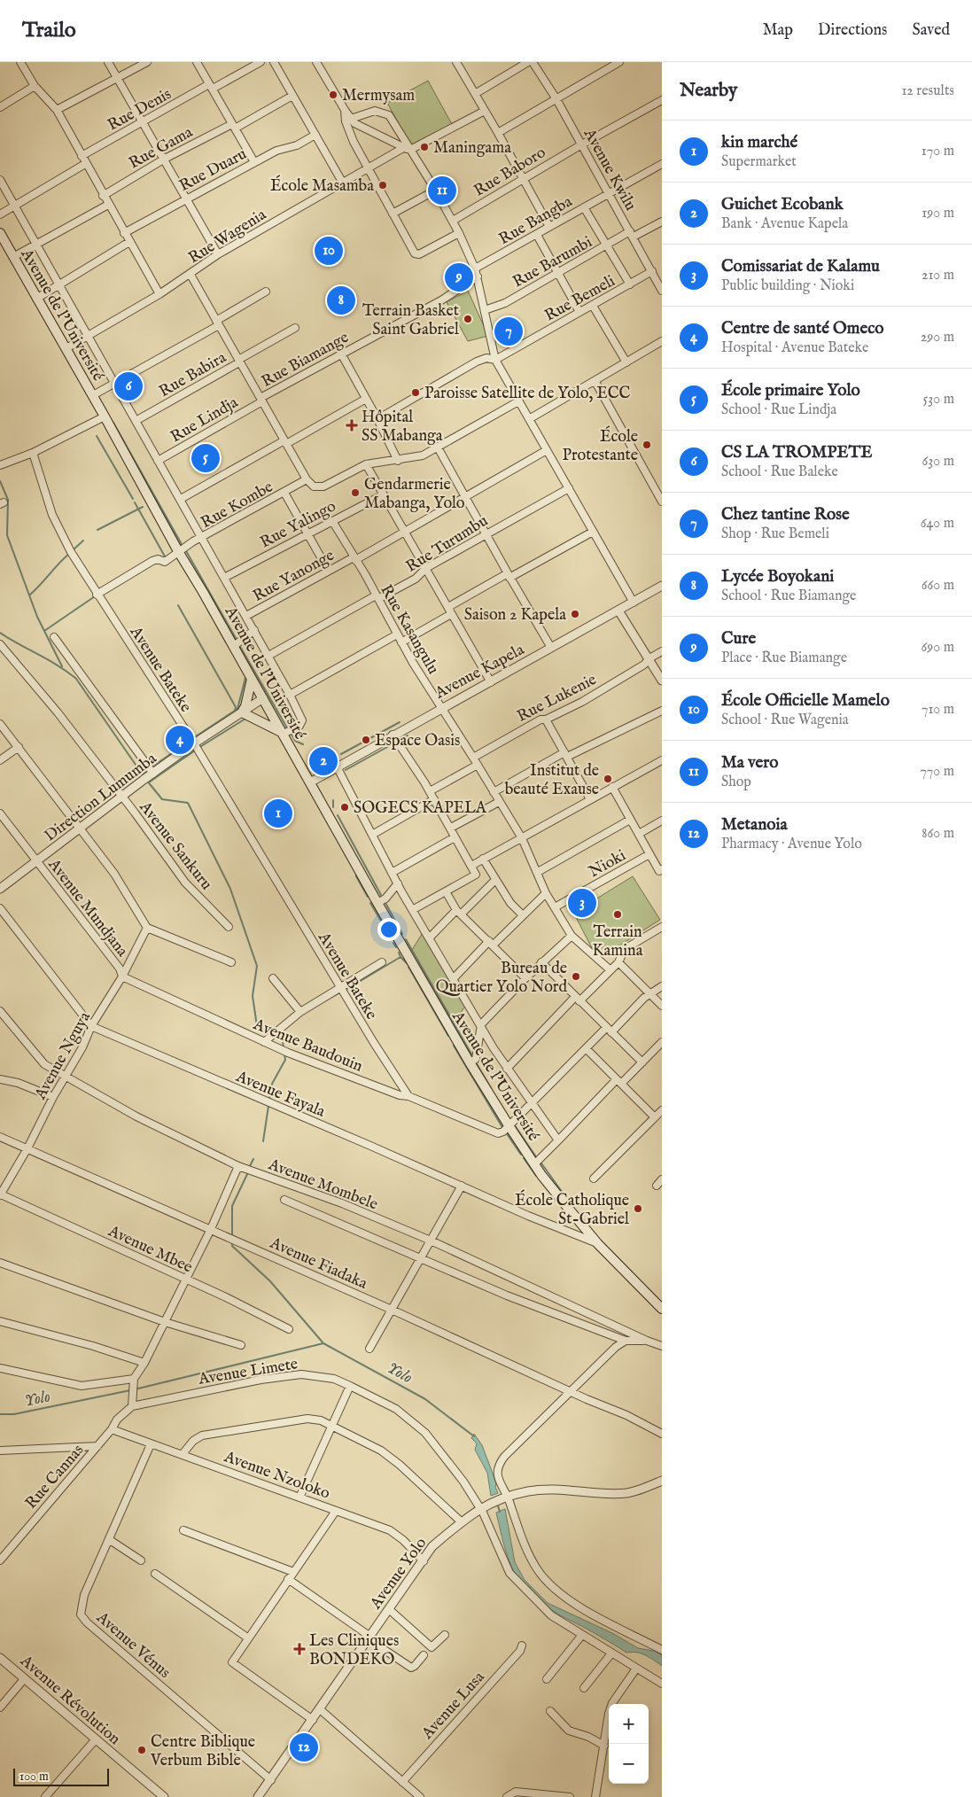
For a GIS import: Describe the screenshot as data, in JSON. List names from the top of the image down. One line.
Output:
{"streets":{"main road":["Avenue de l’Université"],"street":["Rue Denis","Rue Gama","Rue Duaru","Avenue Kwilu","Rue Baboro","Rue Bangba","Rue Wagenia","Rue Barumbi","Rue Bemeli","Rue Biamange","Rue Babira","Rue Lindja","Rue Kombe","Rue Yalingo","Rue Turumbu","Rue Yanonge","Rue Kasangulu","Avenue Bateke","Avenue Kapela","Rue Lukenie","Direction Lumumba","Avenue Sankuru","Nioki","Avenue Mundjana","Avenue Baudouin","Avenue Nguya","Avenue Fayala","Avenue Mombele","Avenue Mbee","Avenue Fiadaka","Avenue Limete","Avenue Nzoloko","Rue Cannas","Avenue Yolo","Avenue Vénus","Avenue Révolution","Avenue Lusa"]},"crossings":[["Avenue Kwilu","Rue Baboro"],["Avenue Kwilu","Rue Bangba"],["Avenue Kwilu","Rue Barumbi"],["Avenue Kwilu","Rue Bemeli"],["Rue Wagenia","Avenue de l’Université"],["Avenue de l’Université","Rue Kombe"],["Avenue de l’Université","Avenue Kapela"],["Avenue de l’Université","Direction Lumumba"],["Avenue de l’Université","Avenue Baudouin"],["Avenue de l’Université","Avenue Fayala"],["Rue Biamange","Rue Lindja"],["Rue Kombe","Avenue Bateke"],["Rue Yalingo","Rue Kasangulu"],["Rue Turumbu","Rue Kasangulu"],["Rue Yanonge","Rue Kasangulu"],["Rue Kasangulu","Avenue Kapela"],["Rue Kasangulu","Rue Lukenie"],["Rue Kasangulu","Nioki"],["Avenue Bateke","Direction Lumumba"],["Avenue Bateke","Avenue Baudouin"],["Direction Lumumba","Avenue Sankuru"],["Direction Lumumba","Avenue Mundjana"],["Avenue Mundjana","Avenue Baudouin"],["Avenue Mundjana","Avenue Nguya"],["Avenue Baudouin","Avenue Nguya"],["Avenue Nguya","Avenue Fayala"],["Avenue Nguya","Avenue Mombele"],["Avenue Nguya","Avenue Mbee"],["Avenue Nguya","Avenue Fiadaka"],["Avenue Limete","Avenue Yolo"],["Avenue Nzoloko","Rue Cannas"],["Avenue Nzoloko","Avenue Yolo"],["Avenue Nzoloko","Avenue Vénus"],["Avenue Yolo","Avenue Vénus"]],"water":["Yolo"],"places":{"other":["Mermysam","Maningama","École Masamba","Terrain Basket Saint Gabriel","Paroisse Satellite de Yolo, ECC","École Protestante","Gendarmerie Mabanga, Yolo","Saison 2 Kapela","Espace Oasis","Institut de beauté Exause","SOGECS KAPELA","Terrain Kamina","Bureau de Quartier Yolo Nord","École Catholique St-Gabriel","Centre Biblique Verbum Bible"],"health":["Hôpital SS Mabanga","Les Cliniques BONDEKO"]},"scale_bar":"100 m","page":{"header":"Trailo","nav":["Map","Directions","Saved"],"heading":["Nearby","12 results"],"list":[{"mark":"1","name":"kin marché","note":"Supermarket","value":"170 m"},{"mark":"2","name":"Guichet Ecobank","note":"Bank · Avenue Kapela","value":"190 m"},{"mark":"3","name":"Comissariat de Kalamu","note":"Public building · Nioki","value":"210 m"},{"mark":"4","name":"Centre de santé Omeco","note":"Hospital · Avenue Bateke","value":"290 m"},{"mark":"5","name":"École primaire Yolo","note":"School · Rue Lindja","value":"530 m"},{"mark":"6","name":"CS LA TROMPETE","note":"School · Rue Baleke","value":"630 m"},{"mark":"7","name":"Chez tantine Rose","note":"Shop · Rue Bemeli","value":"640 m"},{"mark":"8","name":"Lycée Boyokani","note":"School · Rue Biamange","value":"660 m"},{"mark":"9","name":"Cure","note":"Place · Rue Biamange","value":"690 m"},{"mark":"10","name":"École Officielle Mamelo","note":"School · Rue Wagenia","value":"710 m"},{"mark":"11","name":"Ma vero","note":"Shop","value":"770 m"},{"mark":"12","name":"Metanoia","note":"Pharmacy · Avenue Yolo","value":"860 m"}],"pins":["11","10","9","8","7","6","5","4","2","1","3","12"],"map_buttons":["+","−"],"scale":"100 m"}}
